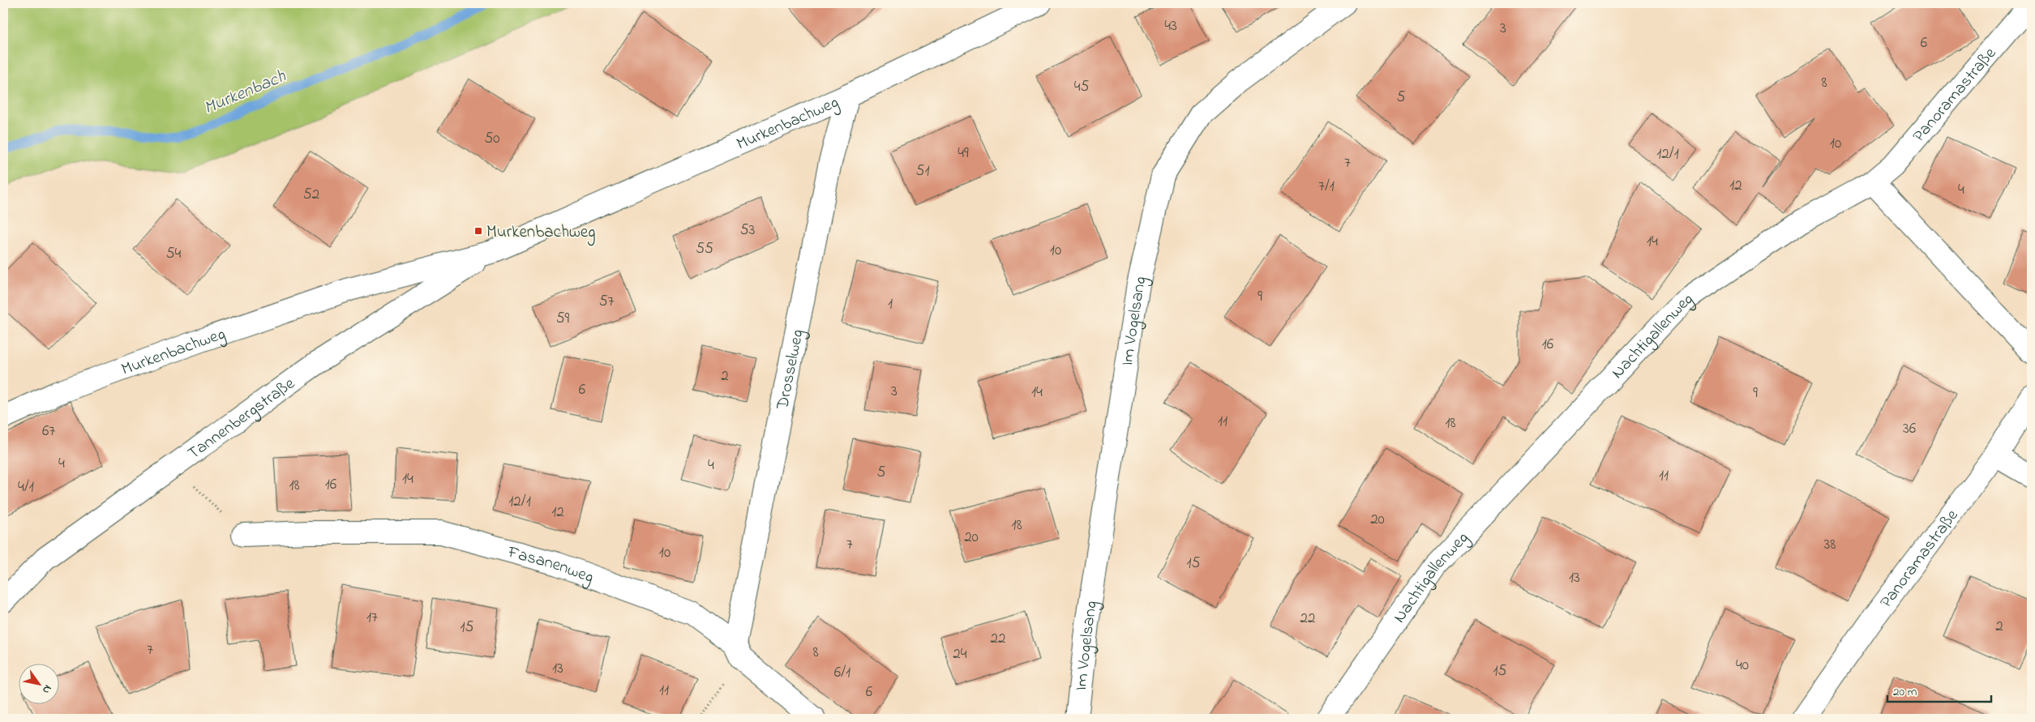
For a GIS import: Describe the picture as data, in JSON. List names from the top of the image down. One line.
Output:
{"streets":{"street":["Panoramastraße","Murkenbachweg","Im Vogelsang","Nachtigallenweg","Drosselweg","Tannenbergstraße","Fasanenweg"]},"crossings":[["Panoramastraße","Nachtigallenweg"],["Murkenbachweg","Drosselweg"],["Murkenbachweg","Tannenbergstraße"],["Drosselweg","Fasanenweg"]],"water":["Murkenbach"],"places":{"transit":["Murkenbachweg"]},"house_numbers":["43","3","6","8","45","5","50","10","49","12/1","7","51","12","7/1","4","52","53","14","55","10","54","9","57","1","59","16","2","6","3","14","9","11","18","36","67","4","4","5","11","14","16","18","4/1","12/1","12","20","18","20","7","38","10","15","13","17","22","2","15","22","7","8","24","40","13","15","6/1","11","6"],"scale_bar":"20 m","north":"bottom right"}
